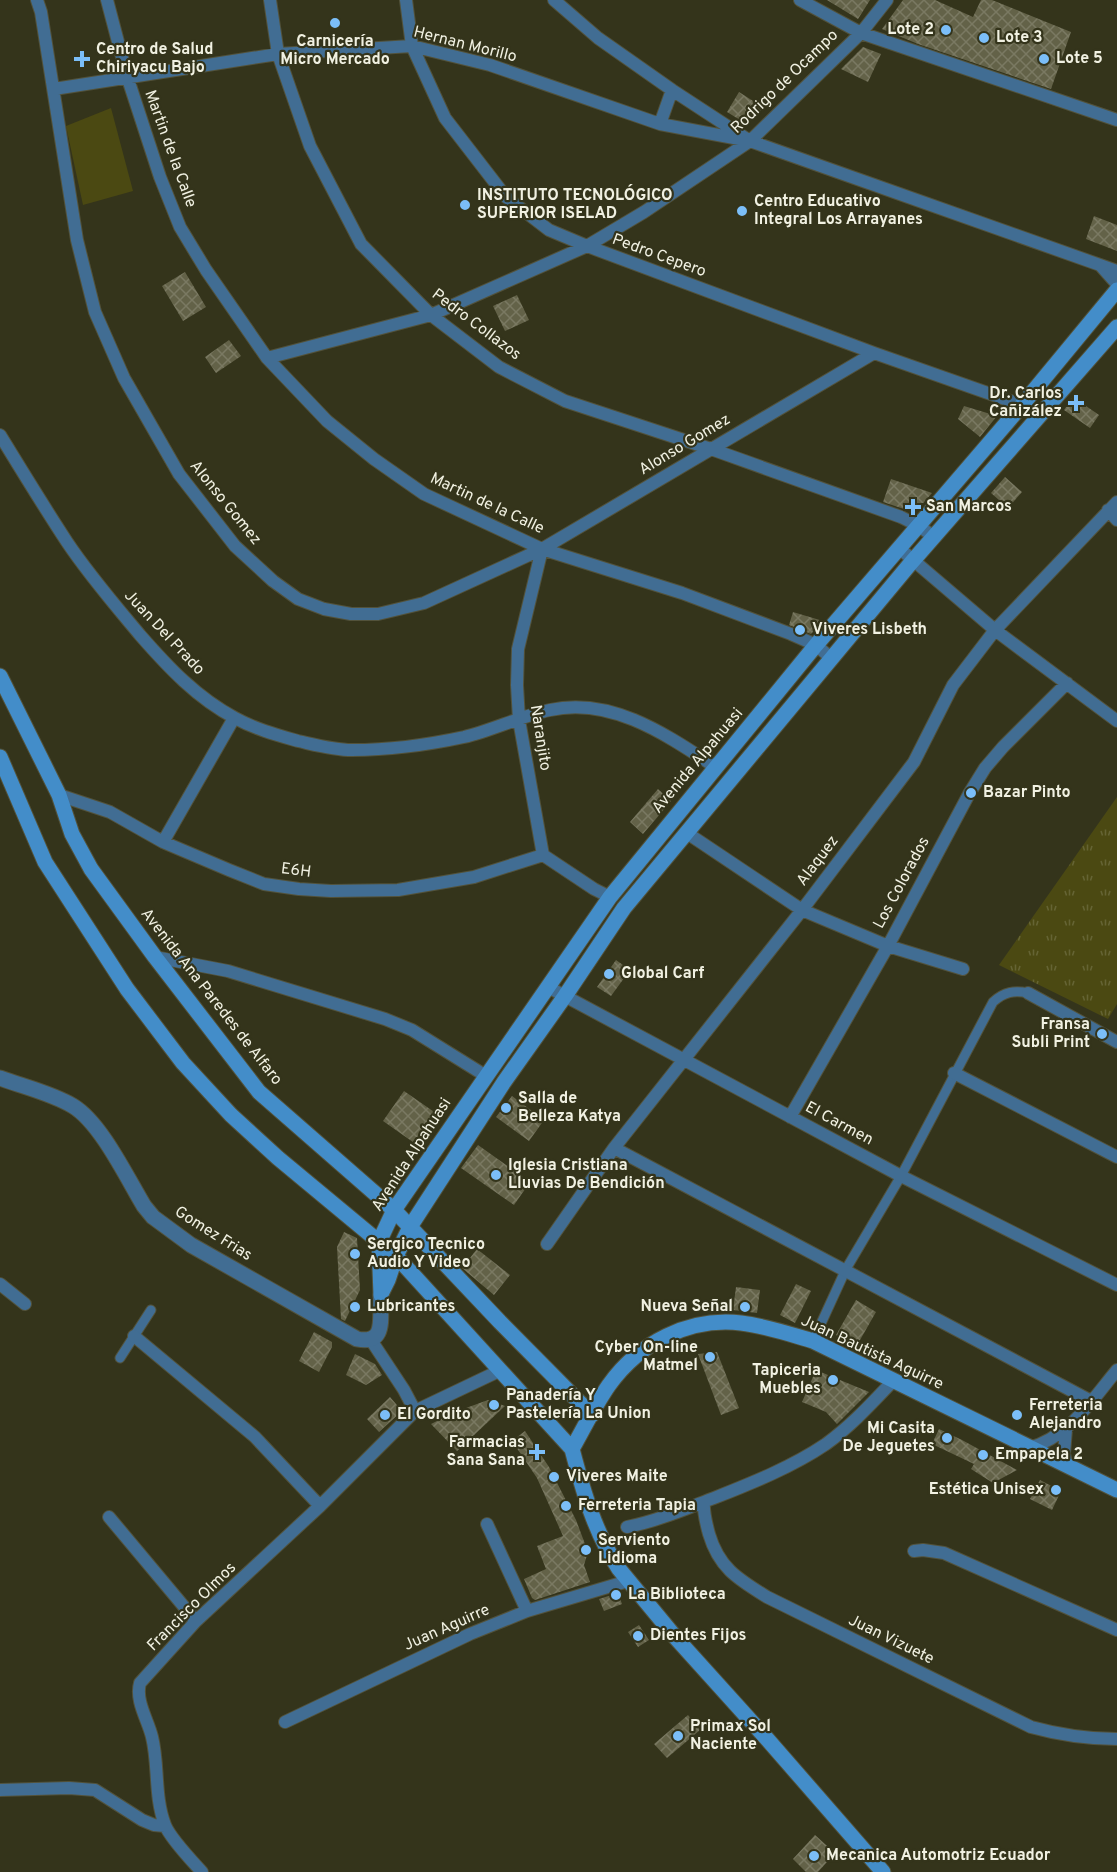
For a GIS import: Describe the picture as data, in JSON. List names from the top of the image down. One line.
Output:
{"streets":{"main road":["Avenida Alpahuasi","Avenida Ana Paredes de Alfaro","Juan Bautista Aguirre"],"street":["Hernan Morillo","Rodrigo de Ocampo","Martin de la Calle","Pedro Cepero","Pedro Collazos","Alonso Gomez","Juan Del Prado","Naranjito","Alaquez","E6H","Los Colorados","El Carmen","Gomez Frias","Francisco Olmos","Juan Aguirre","Juan Vizuete"]},"crossings":[["Hernan Morillo","Rodrigo de Ocampo"],["Hernan Morillo","Martin de la Calle"],["Hernan Morillo","Pedro Cepero"],["Hernan Morillo","Pedro Collazos"],["Hernan Morillo","Alonso Gomez"],["Rodrigo de Ocampo","Martin de la Calle"],["Rodrigo de Ocampo","Pedro Cepero"],["Rodrigo de Ocampo","Pedro Collazos"],["Martin de la Calle","Alonso Gomez"],["Martin de la Calle","Naranjito"],["Martin de la Calle","Avenida Alpahuasi"],["Pedro Cepero","Alonso Gomez"],["Pedro Cepero","Avenida Alpahuasi"],["Pedro Collazos","Alonso Gomez"],["Pedro Collazos","Avenida Alpahuasi"],["Alonso Gomez","Naranjito"],["Juan Del Prado","Naranjito"],["Juan Del Prado","Avenida Alpahuasi"],["Naranjito","E6H"],["Avenida Alpahuasi","Avenida Ana Paredes de Alfaro"],["Avenida Alpahuasi","El Carmen"],["Avenida Alpahuasi","Gomez Frias"],["Alaquez","El Carmen"],["E6H","Avenida Ana Paredes de Alfaro"],["Los Colorados","El Carmen"],["Avenida Ana Paredes de Alfaro","Juan Bautista Aguirre"]],"places":{"other":["Carnicería Micro Mercado","Lote 2","Lote 3","Lote 5","INSTITUTO TECNOLÓGICO SUPERIOR ISELAD","Centro Educativo Integral Los Arrayanes","Viveres Lisbeth","Bazar Pinto","Global Carf","Fransa Subli Print","Salla de Belleza Katya","Iglesia Cristiana Lluvias De Bendición","Sergico Tecnico Audio Y Video","Lubricantes","Nueva Señal","Cyber On-line Matmel","Tapiceria Muebles","Panadería Y Pastelería La Union","El Gordito","Ferreteria Alejandro","Mi Casita De Jeguetes","Empapela 2","Viveres Maite","Estética Unisex","Ferreteria Tapia","Serviento Lidioma","La Biblioteca","Dientes Fijos","Primax Sol Naciente","Mecanica Automotriz Ecuador"],"health":["Centro de Salud Chiriyacu Bajo","Dr. Carlos Cañizález","San Marcos","Farmacias Sana Sana"]}}
